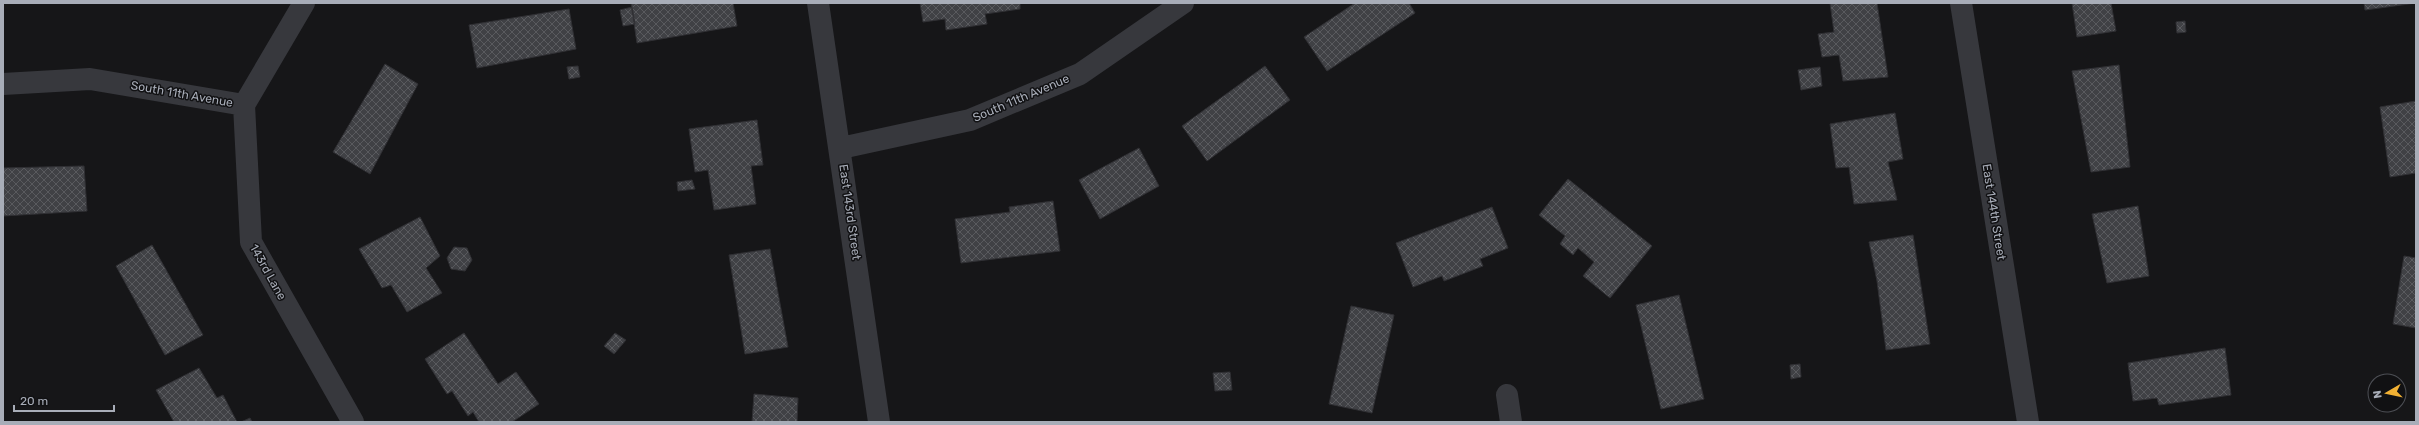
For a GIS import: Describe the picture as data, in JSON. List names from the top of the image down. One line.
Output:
{"streets":{"street":["South 11th Avenue","East 143rd Street","East 144th Street","143rd Lane"]},"crossings":[["South 11th Avenue","East 143rd Street"],["South 11th Avenue","143rd Lane"]],"scale_bar":"20 m","north":"left"}
